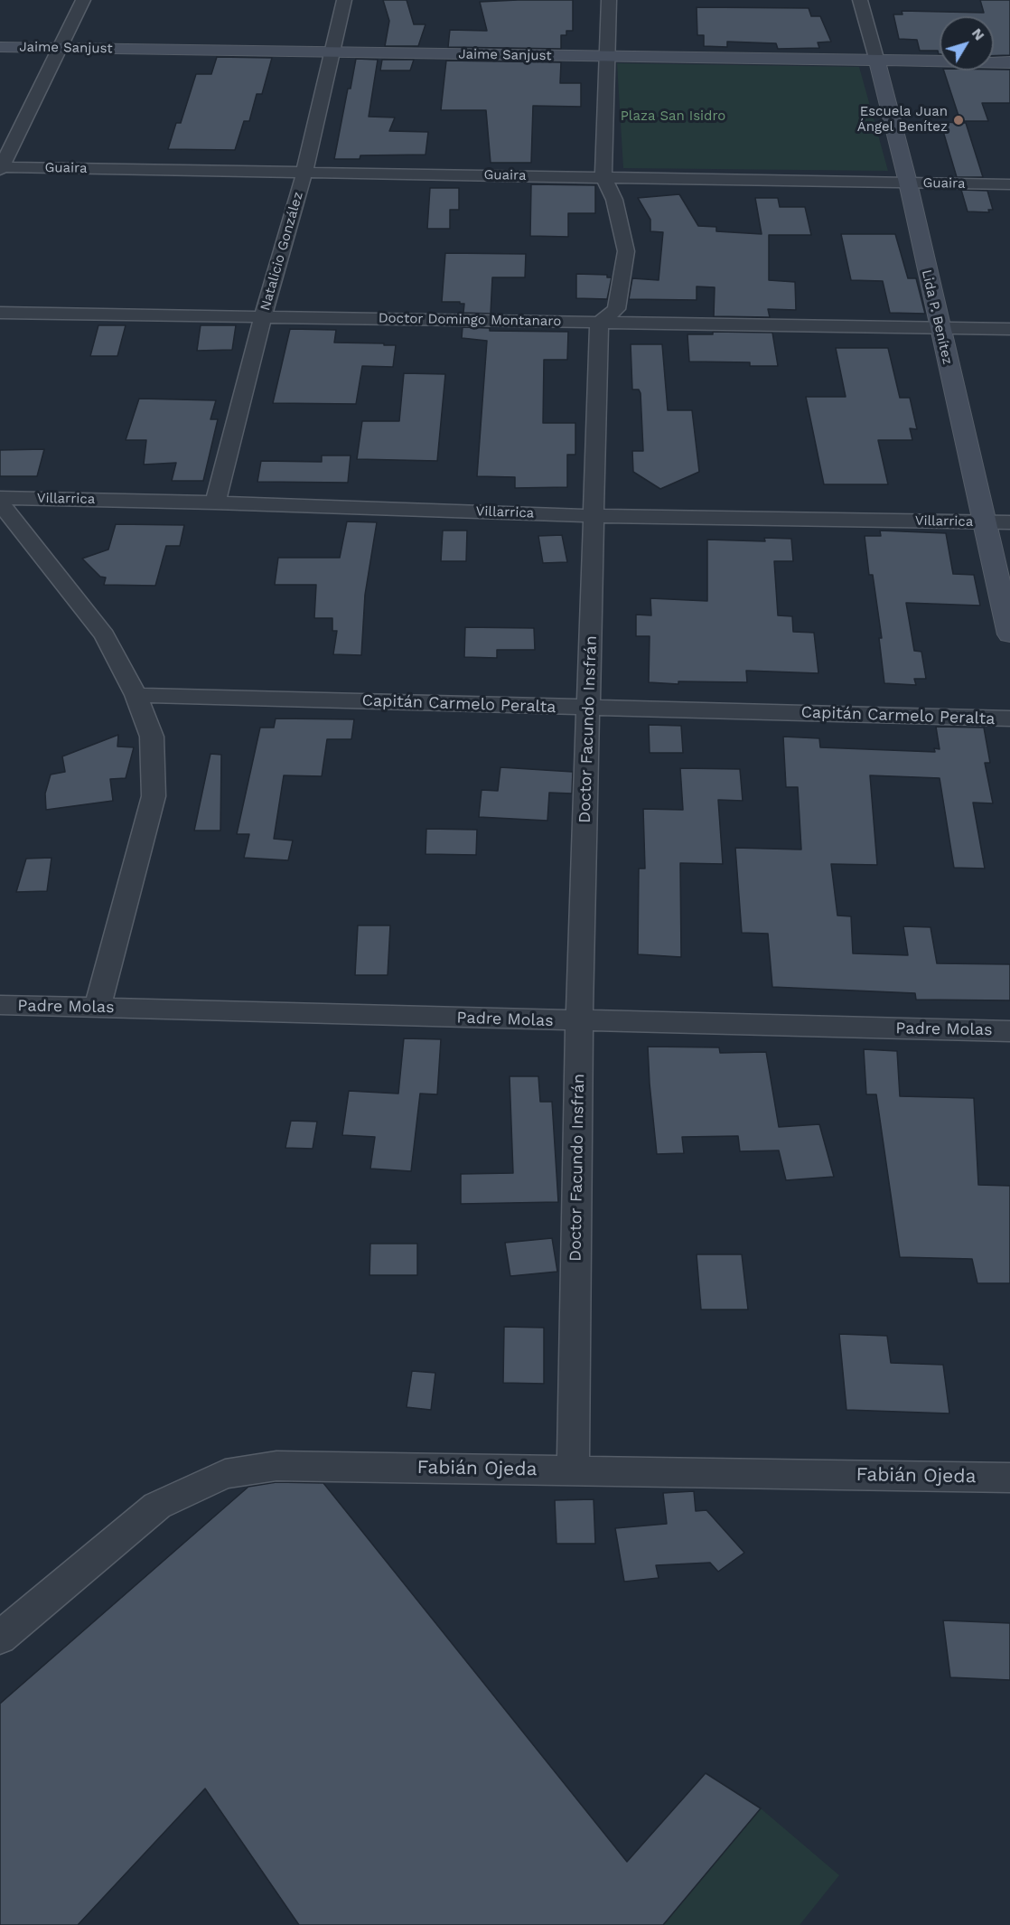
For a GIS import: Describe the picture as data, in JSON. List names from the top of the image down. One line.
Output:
{"streets":{"main road":["Jaime Sanjust","Lida P. Benítez"],"street":["Guaira","Natalicio González","Doctor Domingo Montanaro","Villarrica","Capitán Carmelo Peralta","Doctor Facundo Insfrán","Padre Molas","Fabián Ojeda"]},"crossings":[["Jaime Sanjust","Natalicio González"],["Jaime Sanjust","Lida P. Benítez"],["Guaira","Natalicio González"],["Guaira","Lida P. Benítez"],["Natalicio González","Doctor Domingo Montanaro"],["Natalicio González","Villarrica"],["Lida P. Benítez","Doctor Domingo Montanaro"],["Lida P. Benítez","Villarrica"],["Doctor Domingo Montanaro","Doctor Facundo Insfrán"],["Villarrica","Doctor Facundo Insfrán"],["Capitán Carmelo Peralta","Doctor Facundo Insfrán"],["Doctor Facundo Insfrán","Padre Molas"],["Doctor Facundo Insfrán","Fabián Ojeda"]],"parks":["Plaza San Isidro"],"places":["Escuela Juan Ángel Benítez"],"north":"top right"}
